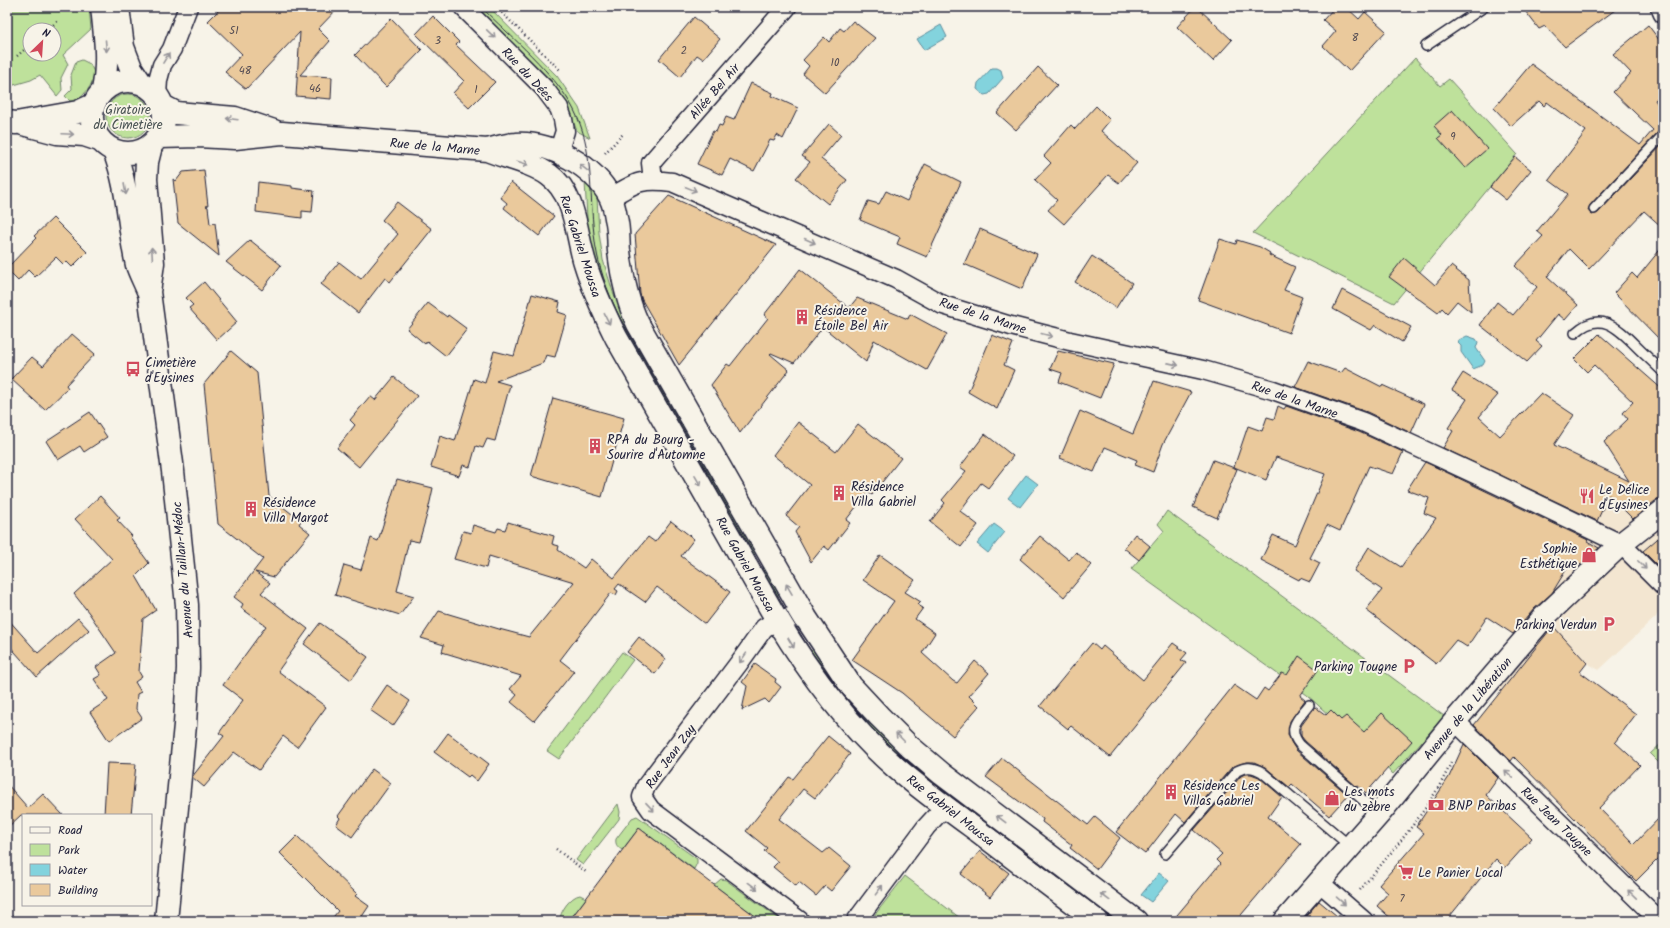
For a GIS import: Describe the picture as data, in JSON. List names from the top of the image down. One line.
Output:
{"streets":{"street":["Rue du Dées","Allée Bel Air","Rue de la Marne","Rue Gabriel Moussa","Avenue du Taillan-Médoc","Avenue de la Libération","Rue Jean Zay","Rue Jean Tougne"]},"crossings":[["Rue du Dées","Rue de la Marne"],["Allée Bel Air","Rue de la Marne"],["Rue de la Marne","Rue Gabriel Moussa"],["Rue de la Marne","Avenue du Taillan-Médoc"],["Rue de la Marne","Avenue de la Libération"],["Rue Gabriel Moussa","Rue Jean Zay"],["Avenue de la Libération","Rue Jean Tougne"]],"one_way":["Rue du Dées","Rue Jean Tougne"],"parks":["Giratoire du Cimetière"],"places":{"building":["Résidence Étoile Bel Air","RPA du Bourg - Sourire d'Automne","Résidence Villa Gabriel","Résidence Villa Margot","Résidence Les Villas Gabriel"],"bus stop":["Cimetière d'Eysines"],"restaurant":["Le Délice d'Eysines"],"shop":["Sophie Esthétique","Les mots du zèbre"],"parking":["Parking Verdun","Parking Tougne"],"bank":["BNP Paribas"],"supermarket":["Le Panier Local"]},"house_numbers":["51","8","3","2","10","48","46","1","9","7"],"legend":["Road","Park","Water","Building"],"north":"top right"}
